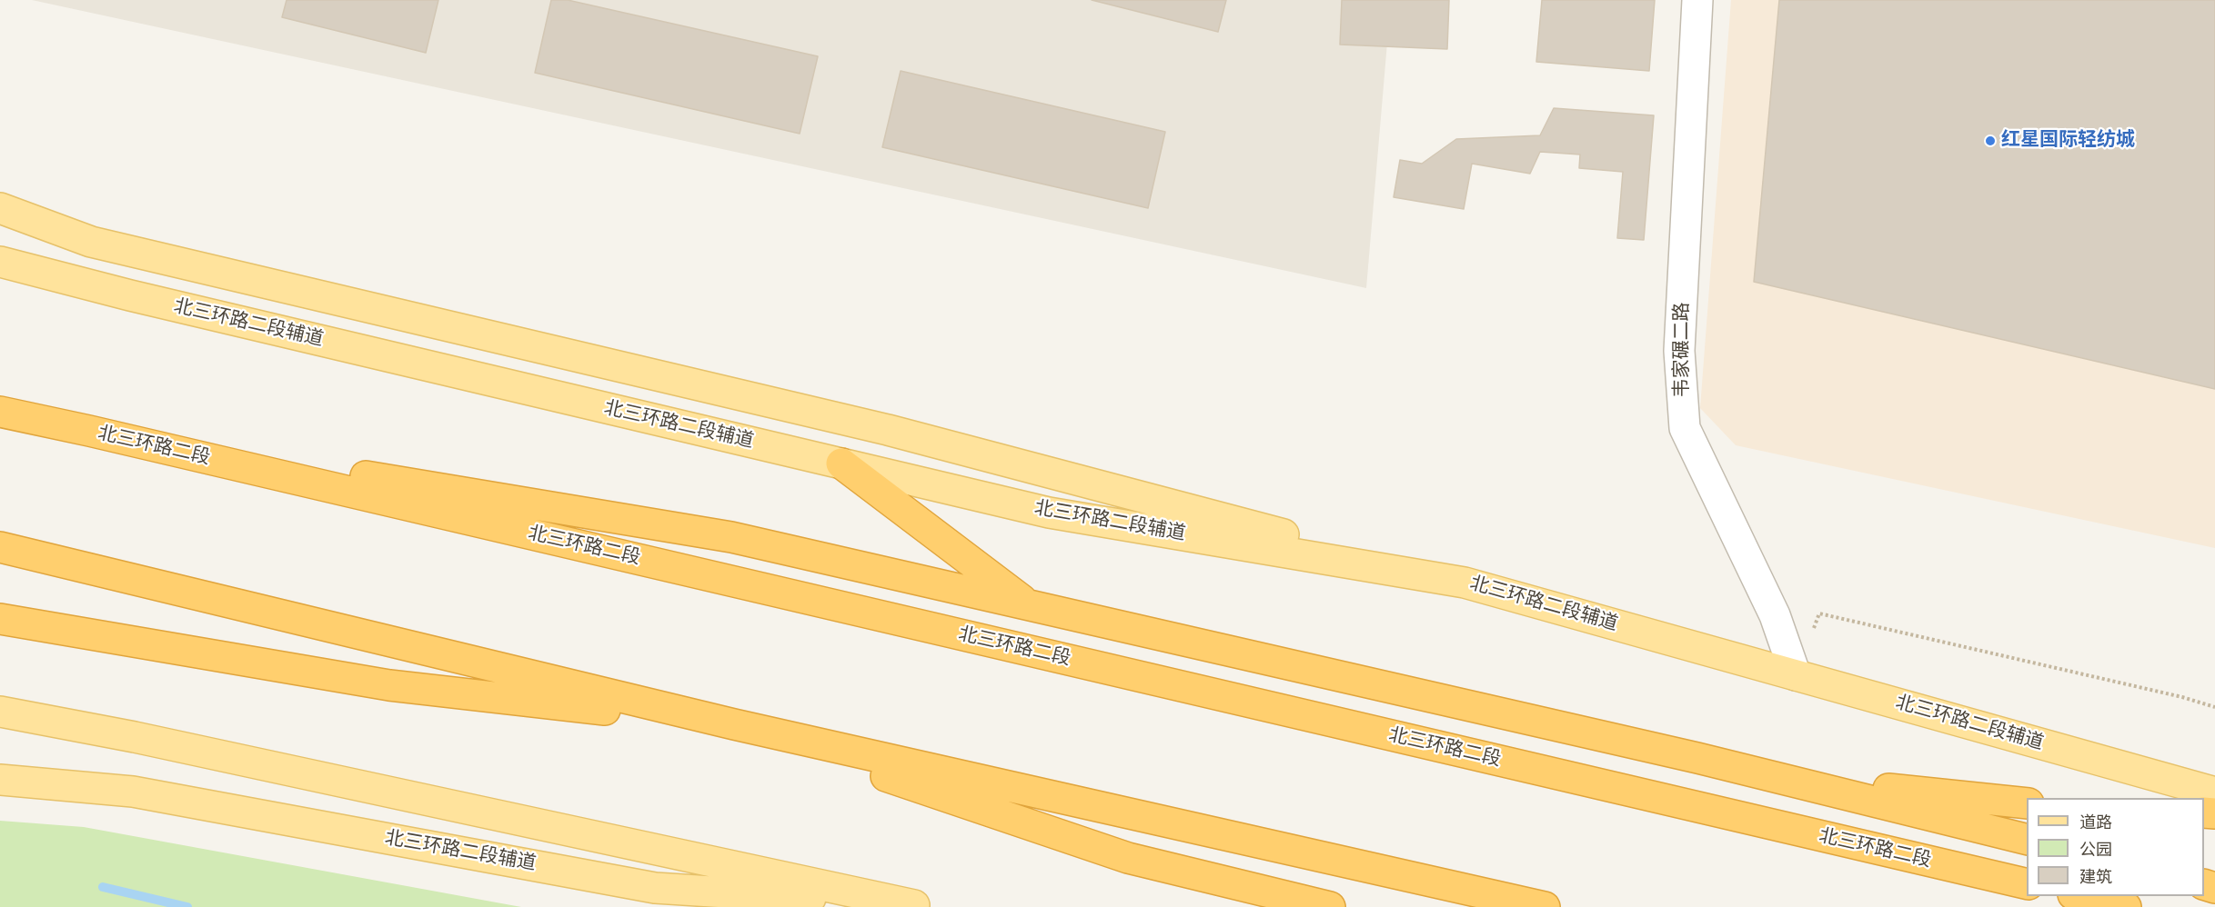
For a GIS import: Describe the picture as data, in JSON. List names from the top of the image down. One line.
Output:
{"streets":{"highway":["北三环路二段"],"main road":["北三环路二段辅道"],"street":["韦家碾二路"]},"crossings":[["北三环路二段辅道","韦家碾二路"]],"places":["红星国际轻纺城"],"legend":["道路","公园","建筑"]}
